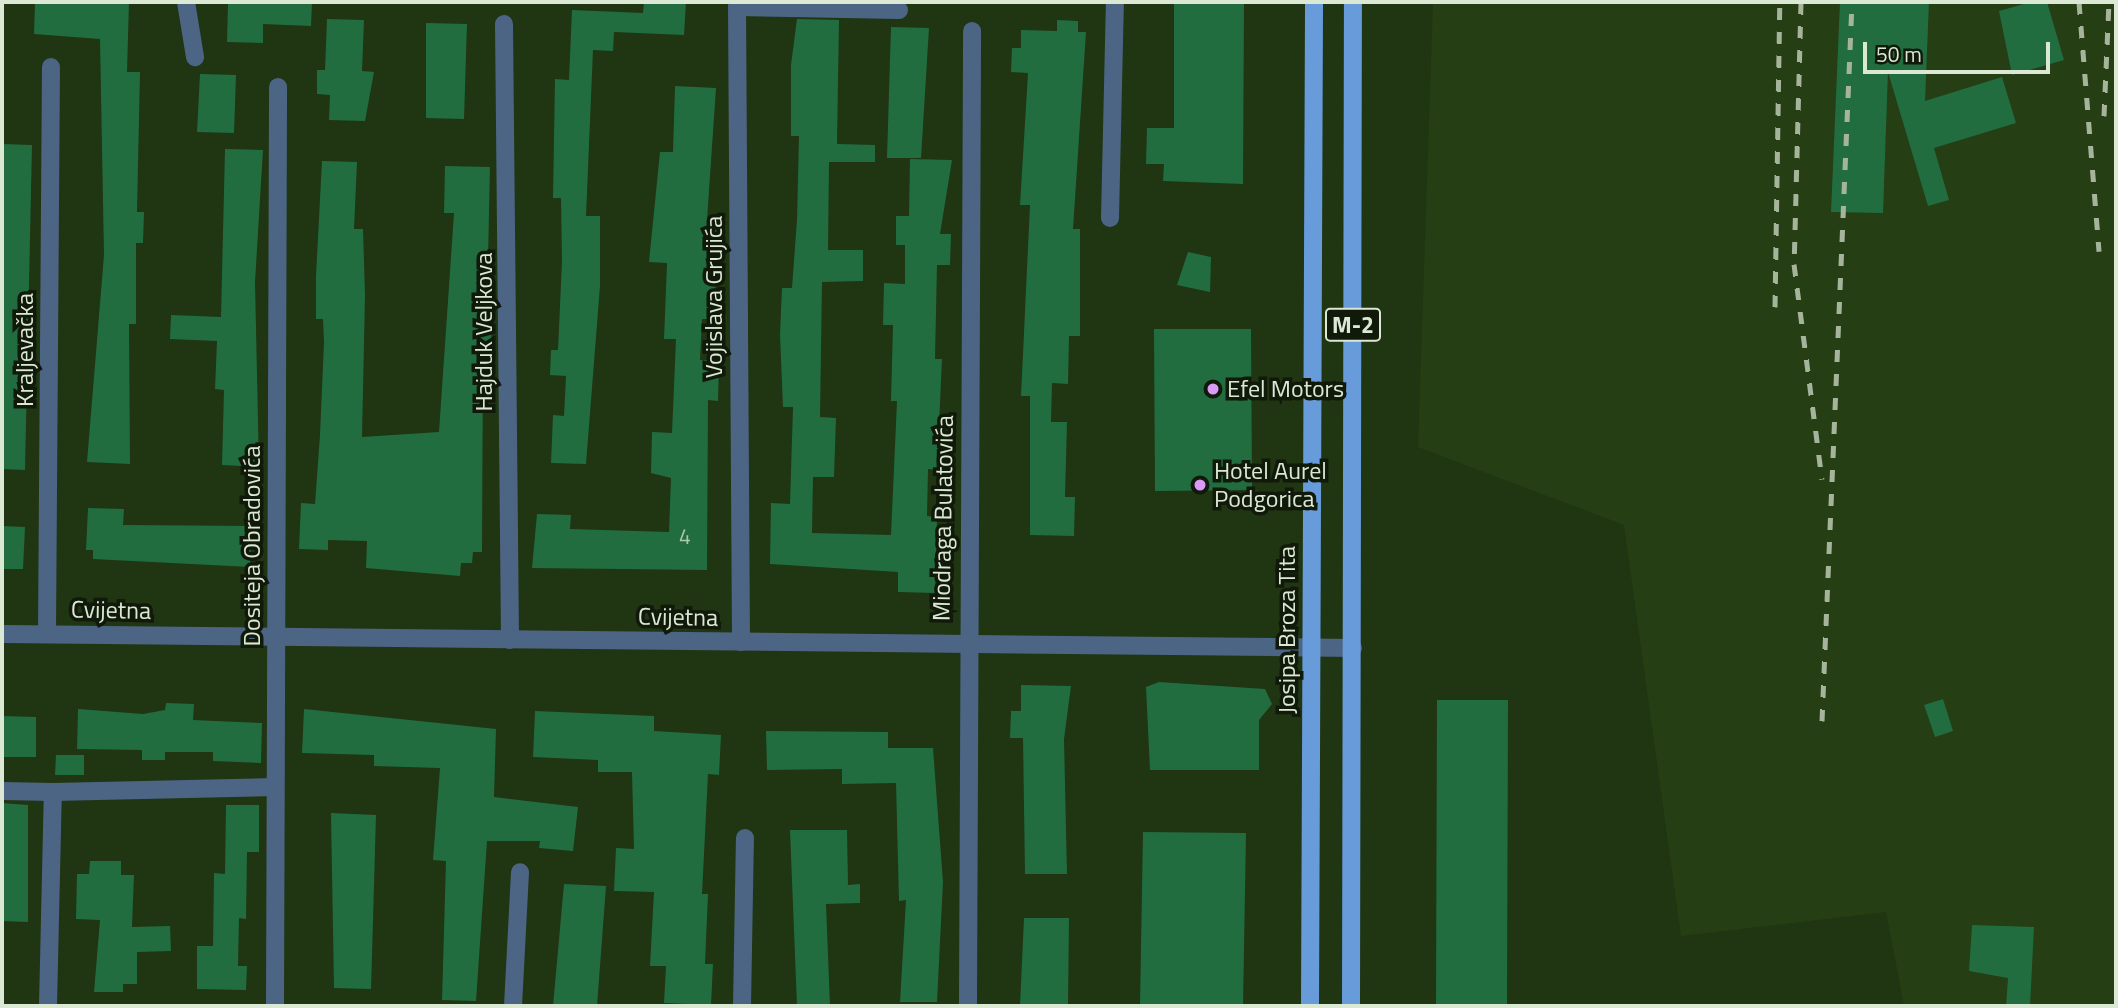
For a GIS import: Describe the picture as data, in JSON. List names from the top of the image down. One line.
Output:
{"streets":{"main road":["M-2","Josipa Broza Tita"],"street":["Vojislava Grujića","Hajduk Veljkova","Kraljevačka","Miodraga Bulatovića","Dositeja Obradovića","Cvijetna"]},"crossings":[["Vojislava Grujića","Cvijetna"],["M-2","Cvijetna"],["Hajduk Veljkova","Cvijetna"],["Kraljevačka","Cvijetna"],["Miodraga Bulatovića","Cvijetna"],["Dositeja Obradovića","Cvijetna"],["Cvijetna","Josipa Broza Tita"]],"places":["Efel Motors","Hotel Aurel Podgorica"],"house_numbers":["4"],"scale_bar":"50 m"}
